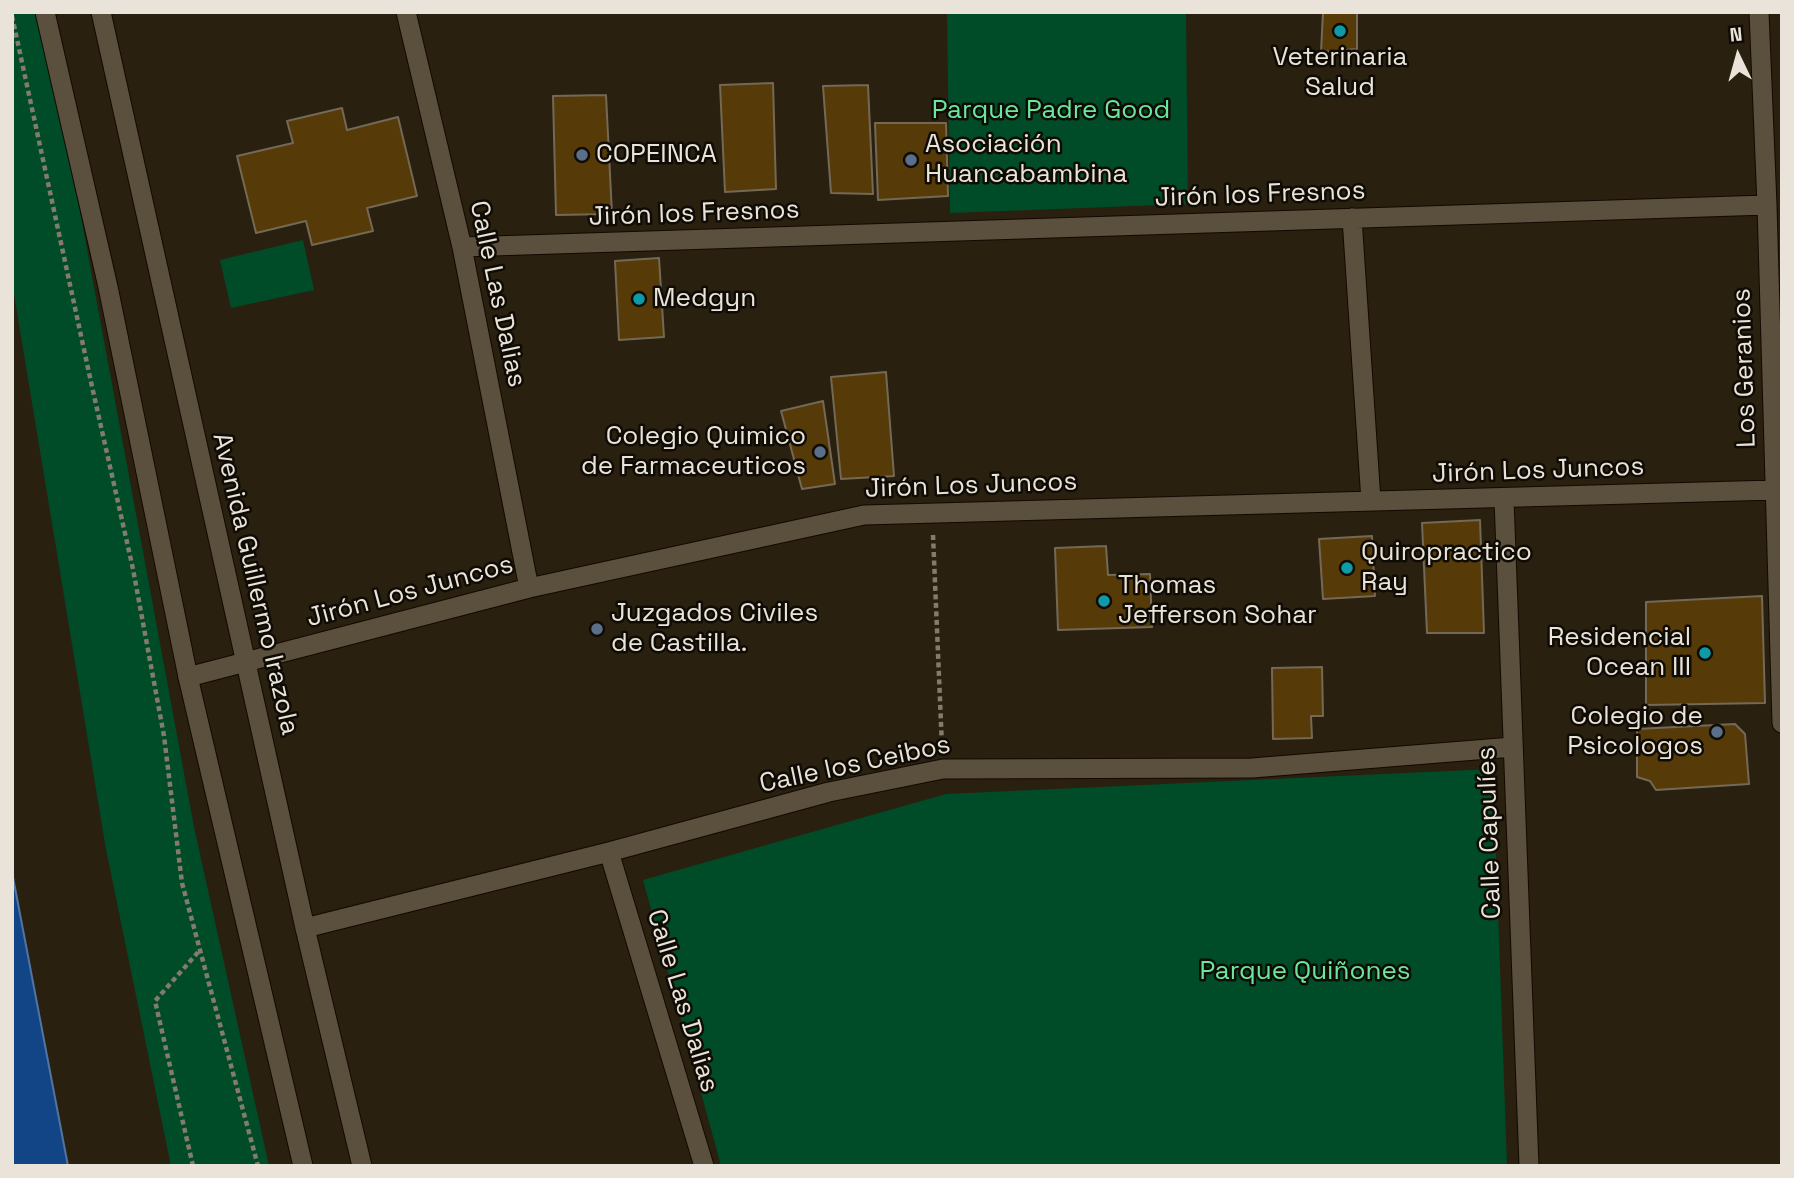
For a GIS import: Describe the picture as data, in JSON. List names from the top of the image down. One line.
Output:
{"streets":{"street":["Jirón los Fresnos","Calle Las Dalias","Los Geranios","Jirón Los Juncos","Avenida Guillermo Irazola","Calle los Ceibos","Calle Capulíes"]},"crossings":[["Jirón los Fresnos","Calle Las Dalias"],["Jirón los Fresnos","Los Geranios"],["Calle Las Dalias","Jirón Los Juncos"],["Calle Las Dalias","Calle los Ceibos"],["Los Geranios","Jirón Los Juncos"],["Jirón Los Juncos","Avenida Guillermo Irazola"],["Jirón Los Juncos","Calle Capulíes"],["Avenida Guillermo Irazola","Calle los Ceibos"],["Calle los Ceibos","Calle Capulíes"]],"parks":["Parque Padre Good","Parque Quiñones"],"places":["Veterinaria Salud","COPEINCA","Asociación Huancabambina","Medgyn","Colegio Quimico de Farmaceuticos","Quiropractico Ray","Thomas Jefferson Sohar","Juzgados Civiles de Castilla.","Residencial Ocean III","Colegio de Psicologos"],"north":"top"}
